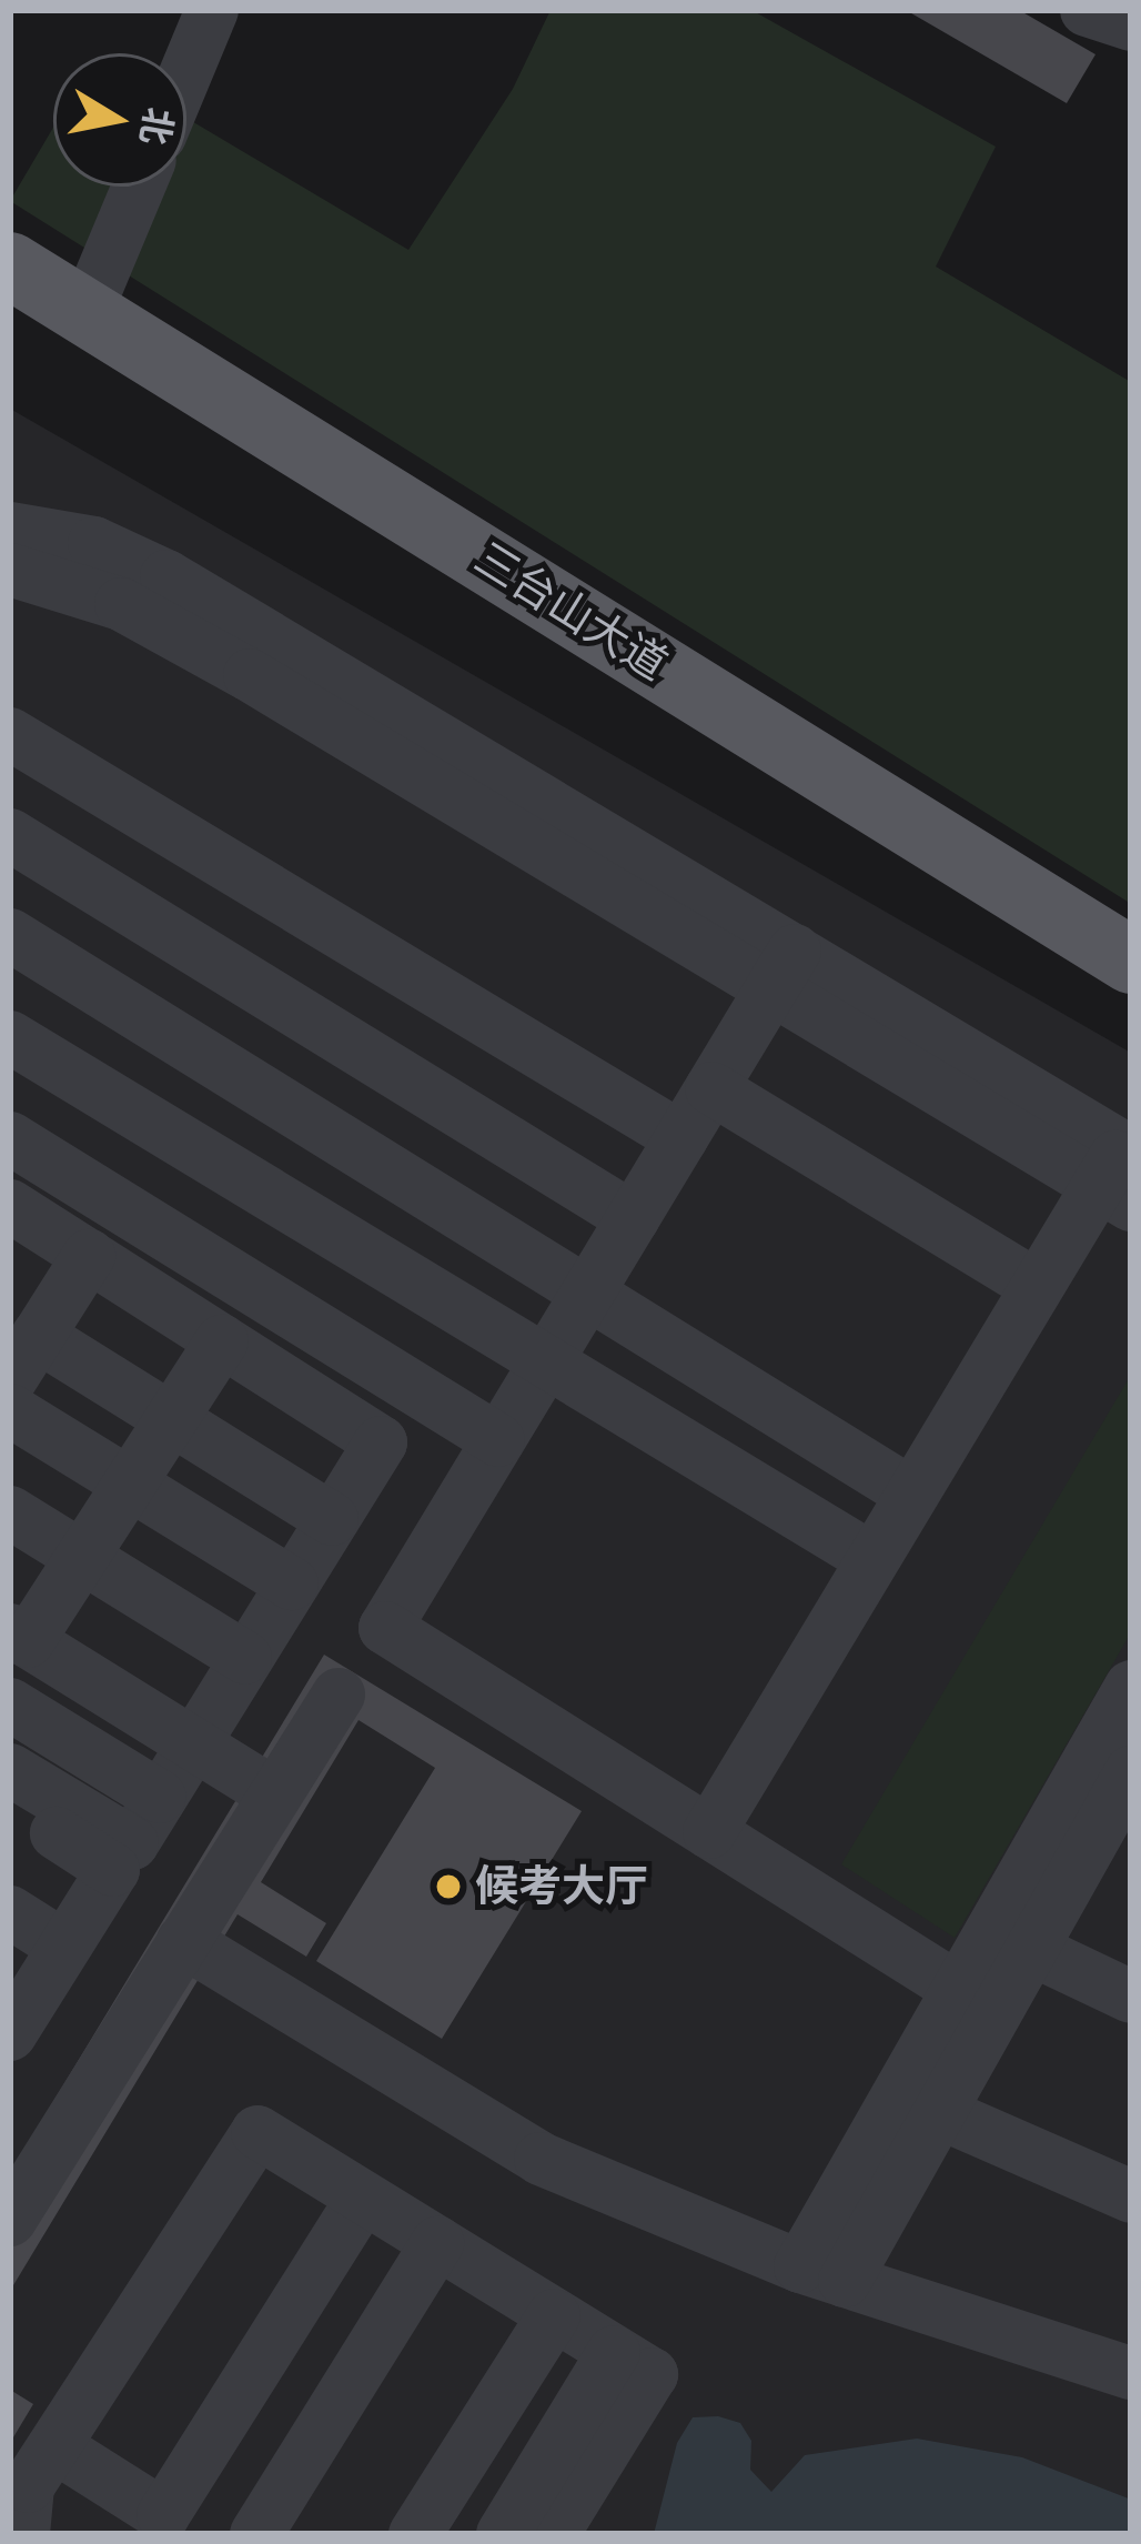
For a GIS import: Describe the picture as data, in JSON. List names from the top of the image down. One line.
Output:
{"streets":{"main road":["三台山大道"]},"places":["候考大厅"],"north":"right"}
